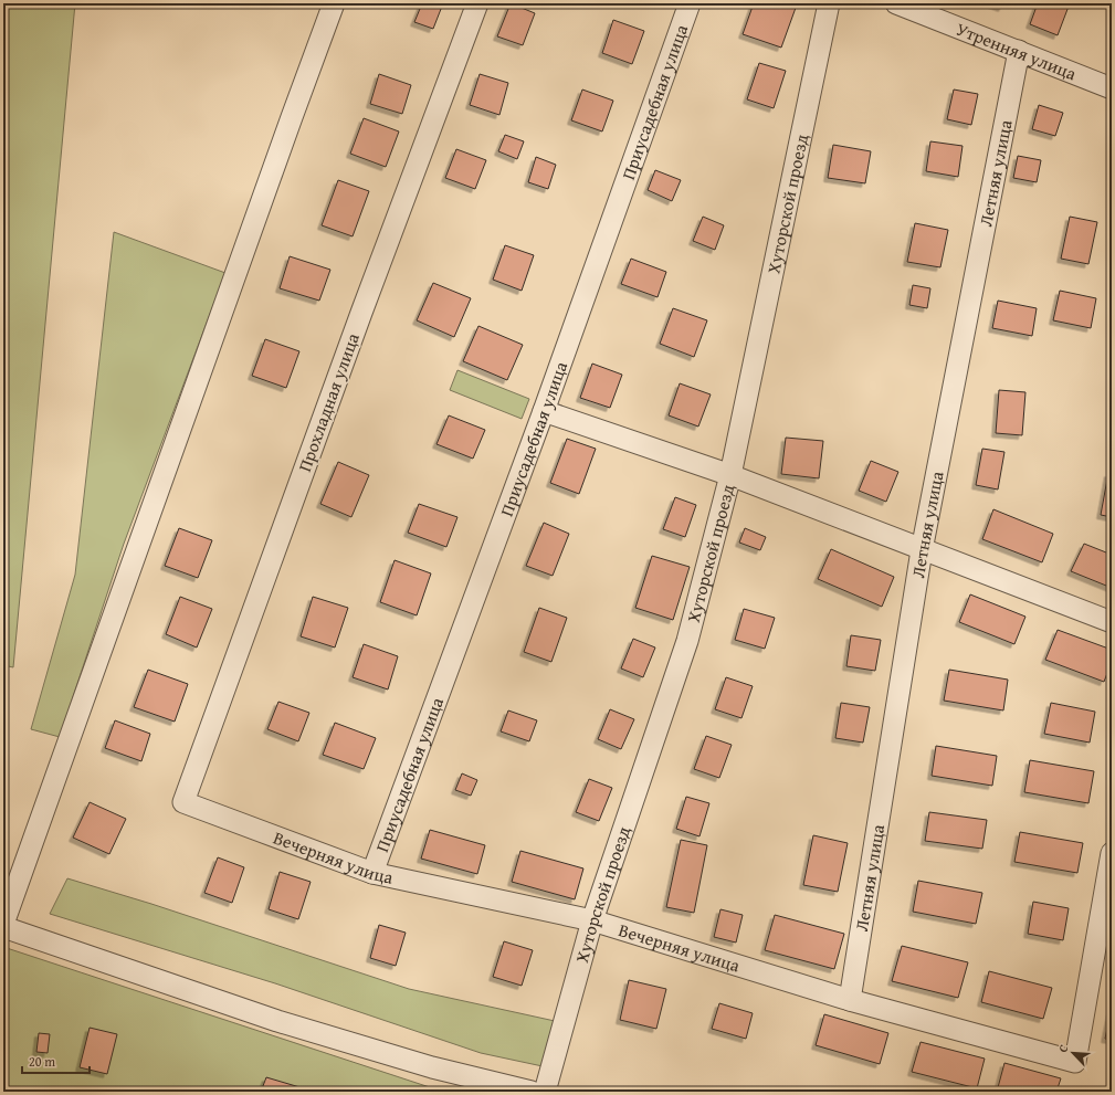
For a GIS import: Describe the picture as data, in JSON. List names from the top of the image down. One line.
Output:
{"streets":{"street":["Утренняя улица","Приусадебная улица","Летняя улица","Хуторской проезд","Прохладная улица","Вечерняя улица"]},"crossings":[["Утренняя улица","Летняя улица"],["Приусадебная улица","Вечерняя улица"],["Летняя улица","Вечерняя улица"],["Хуторской проезд","Вечерняя улица"],["Прохладная улица","Вечерняя улица"]],"scale_bar":"20 m","north":"top left"}
